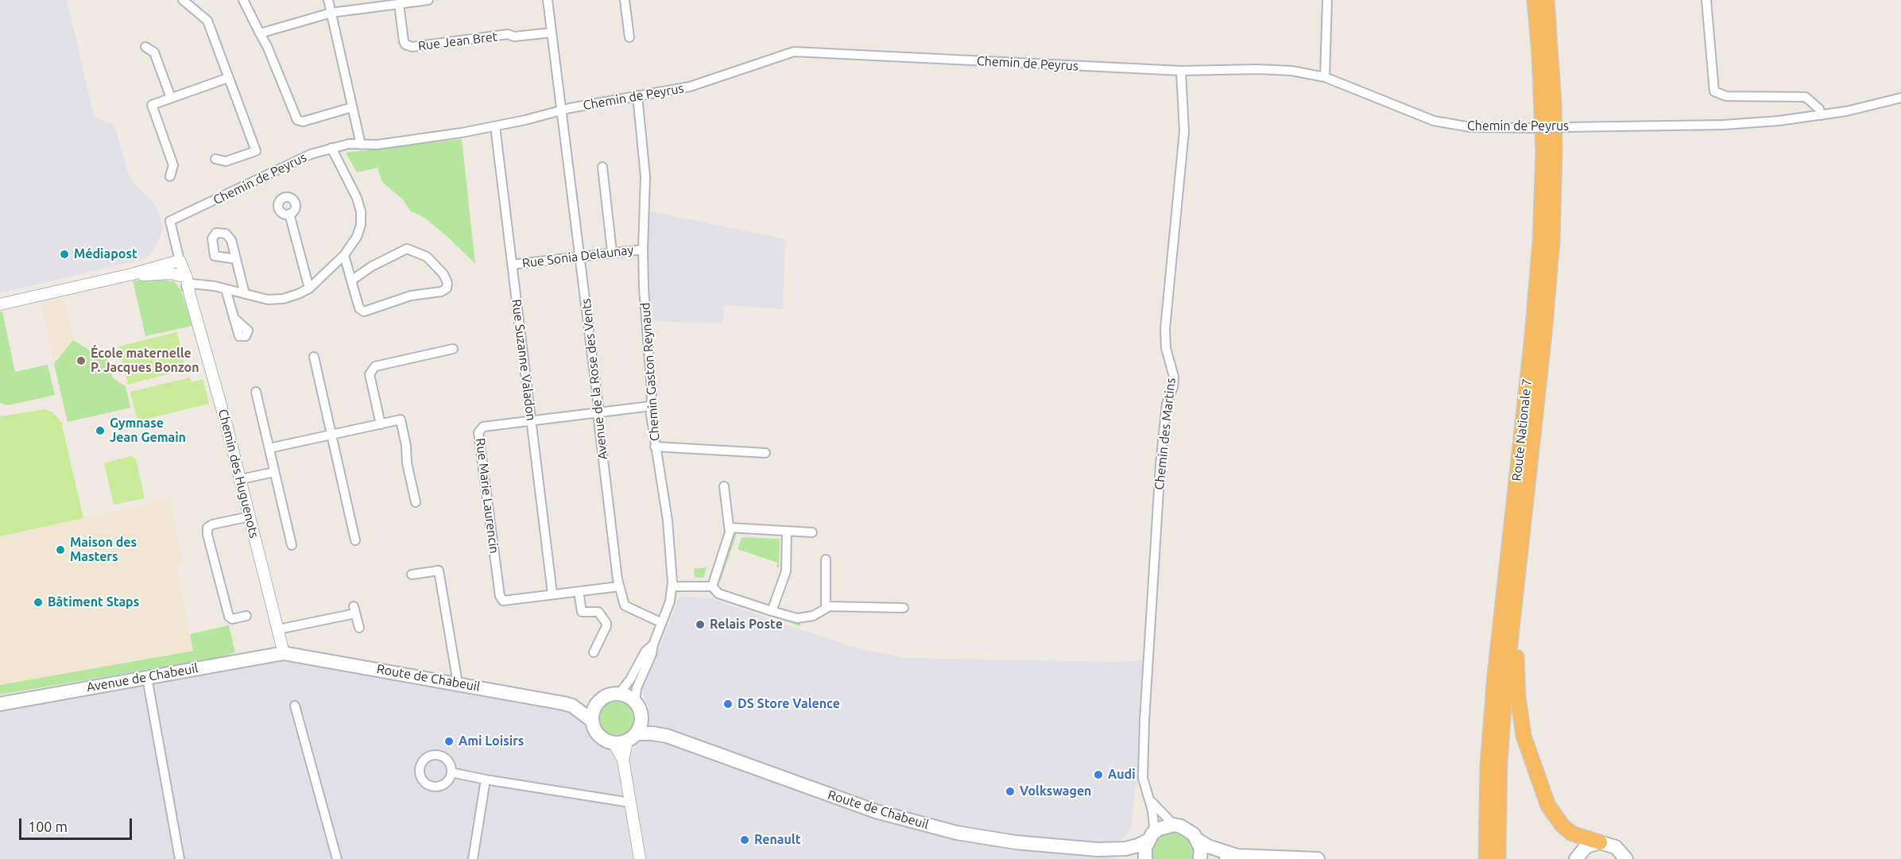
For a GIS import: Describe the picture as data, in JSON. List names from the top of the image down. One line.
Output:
{"streets":{"highway":["Route Nationale 7"],"main road":["Avenue de Chabeuil","Route de Chabeuil"],"street":["Rue Jean Bret","Chemin de Peyrus","Rue Sonia Delaunay","Rue Suzanne Valadon","Chemin Gaston Reynaud","Avenue de la Rose des Vents","Chemin des Martins","Chemin des Huguenots","Rue Marie Laurencin"]},"crossings":[["Rue Jean Bret","Avenue de la Rose des Vents"],["Chemin de Peyrus","Rue Suzanne Valadon"],["Chemin de Peyrus","Chemin Gaston Reynaud"],["Chemin de Peyrus","Avenue de la Rose des Vents"],["Chemin de Peyrus","Chemin des Martins"],["Chemin de Peyrus","Chemin des Huguenots"],["Rue Sonia Delaunay","Rue Suzanne Valadon"],["Rue Sonia Delaunay","Chemin Gaston Reynaud"],["Rue Sonia Delaunay","Avenue de la Rose des Vents"],["Rue Suzanne Valadon","Rue Marie Laurencin"],["Chemin Gaston Reynaud","Avenue de la Rose des Vents"],["Chemin Gaston Reynaud","Rue Marie Laurencin"],["Chemin Gaston Reynaud","Route de Chabeuil"],["Avenue de la Rose des Vents","Rue Marie Laurencin"],["Chemin des Huguenots","Avenue de Chabeuil"],["Chemin des Huguenots","Route de Chabeuil"],["Avenue de Chabeuil","Route de Chabeuil"]],"places":["Médiapost","École maternelle P. Jacques Bonzon","Gymnase Jean Gemain","Maison des Masters","Bâtiment Staps","Relais Poste","DS Store Valence","Ami Loisirs","Audi","Volkswagen","Renault"],"scale_bar":"100 m"}
